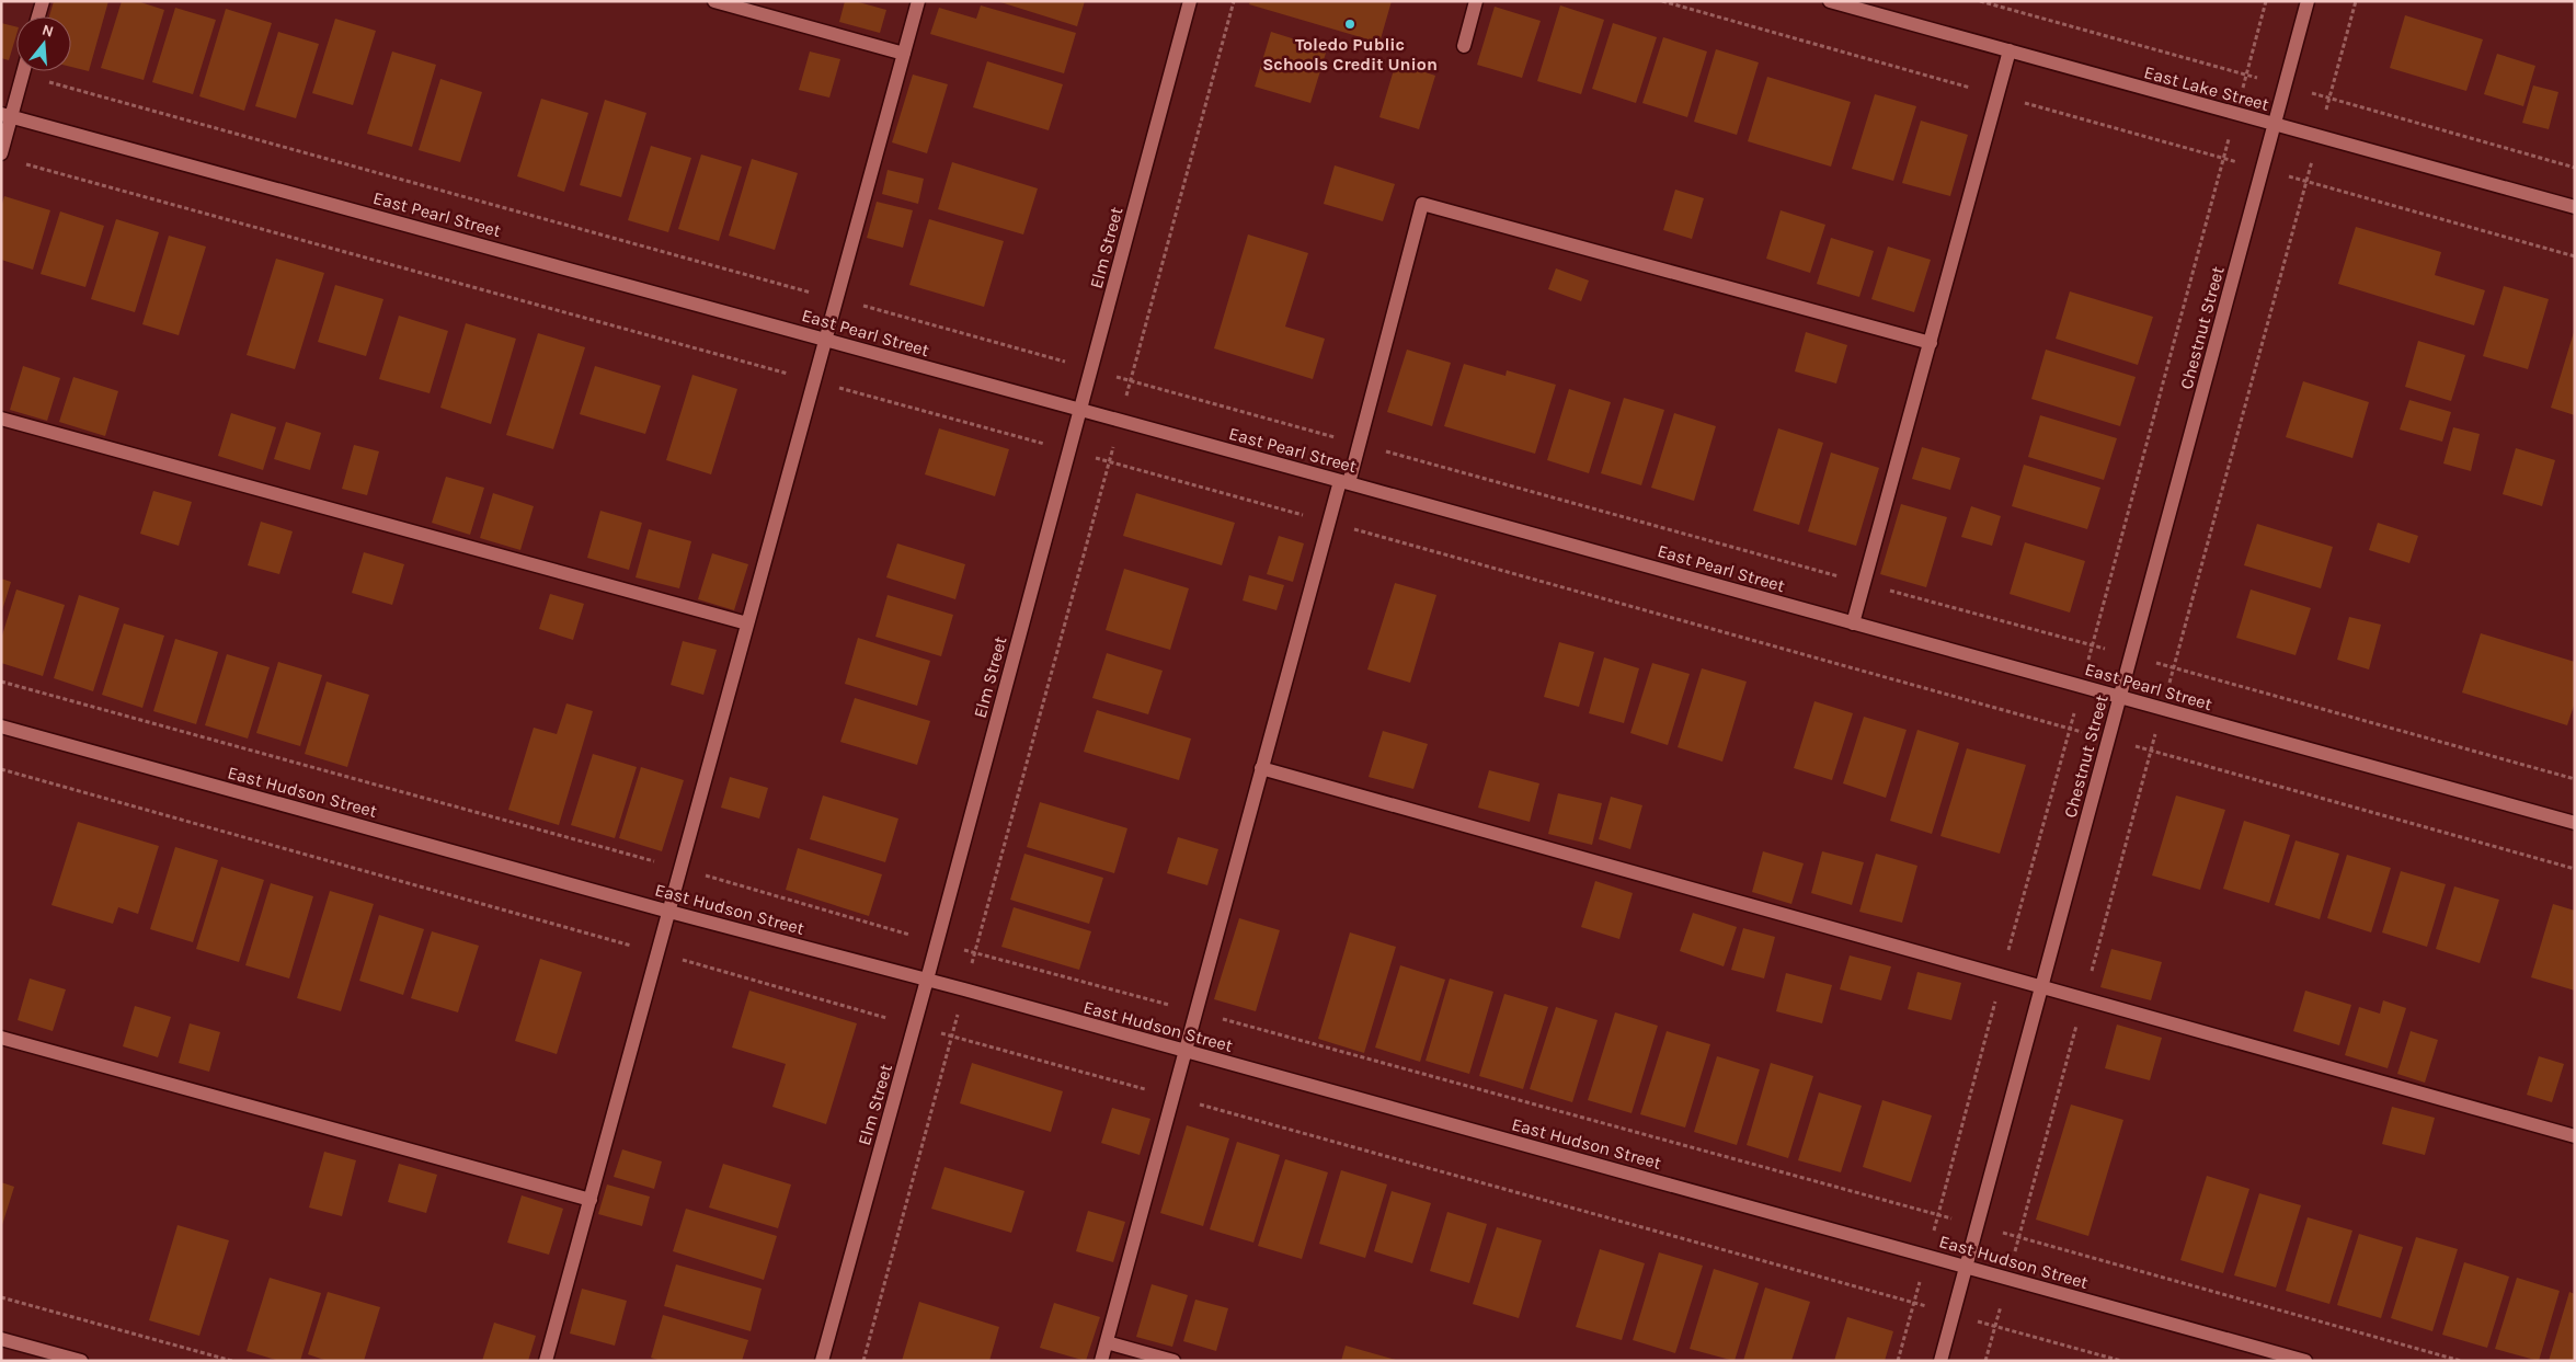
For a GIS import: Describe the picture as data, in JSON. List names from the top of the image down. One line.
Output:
{"streets":{"street":["East Lake Street","East Pearl Street","Elm Street","Chestnut Street","East Hudson Street"]},"crossings":[["East Lake Street","Chestnut Street"],["East Pearl Street","Elm Street"],["East Pearl Street","Chestnut Street"],["Elm Street","East Hudson Street"],["Chestnut Street","East Hudson Street"]],"places":["Toledo Public Schools Credit Union"],"north":"top"}
